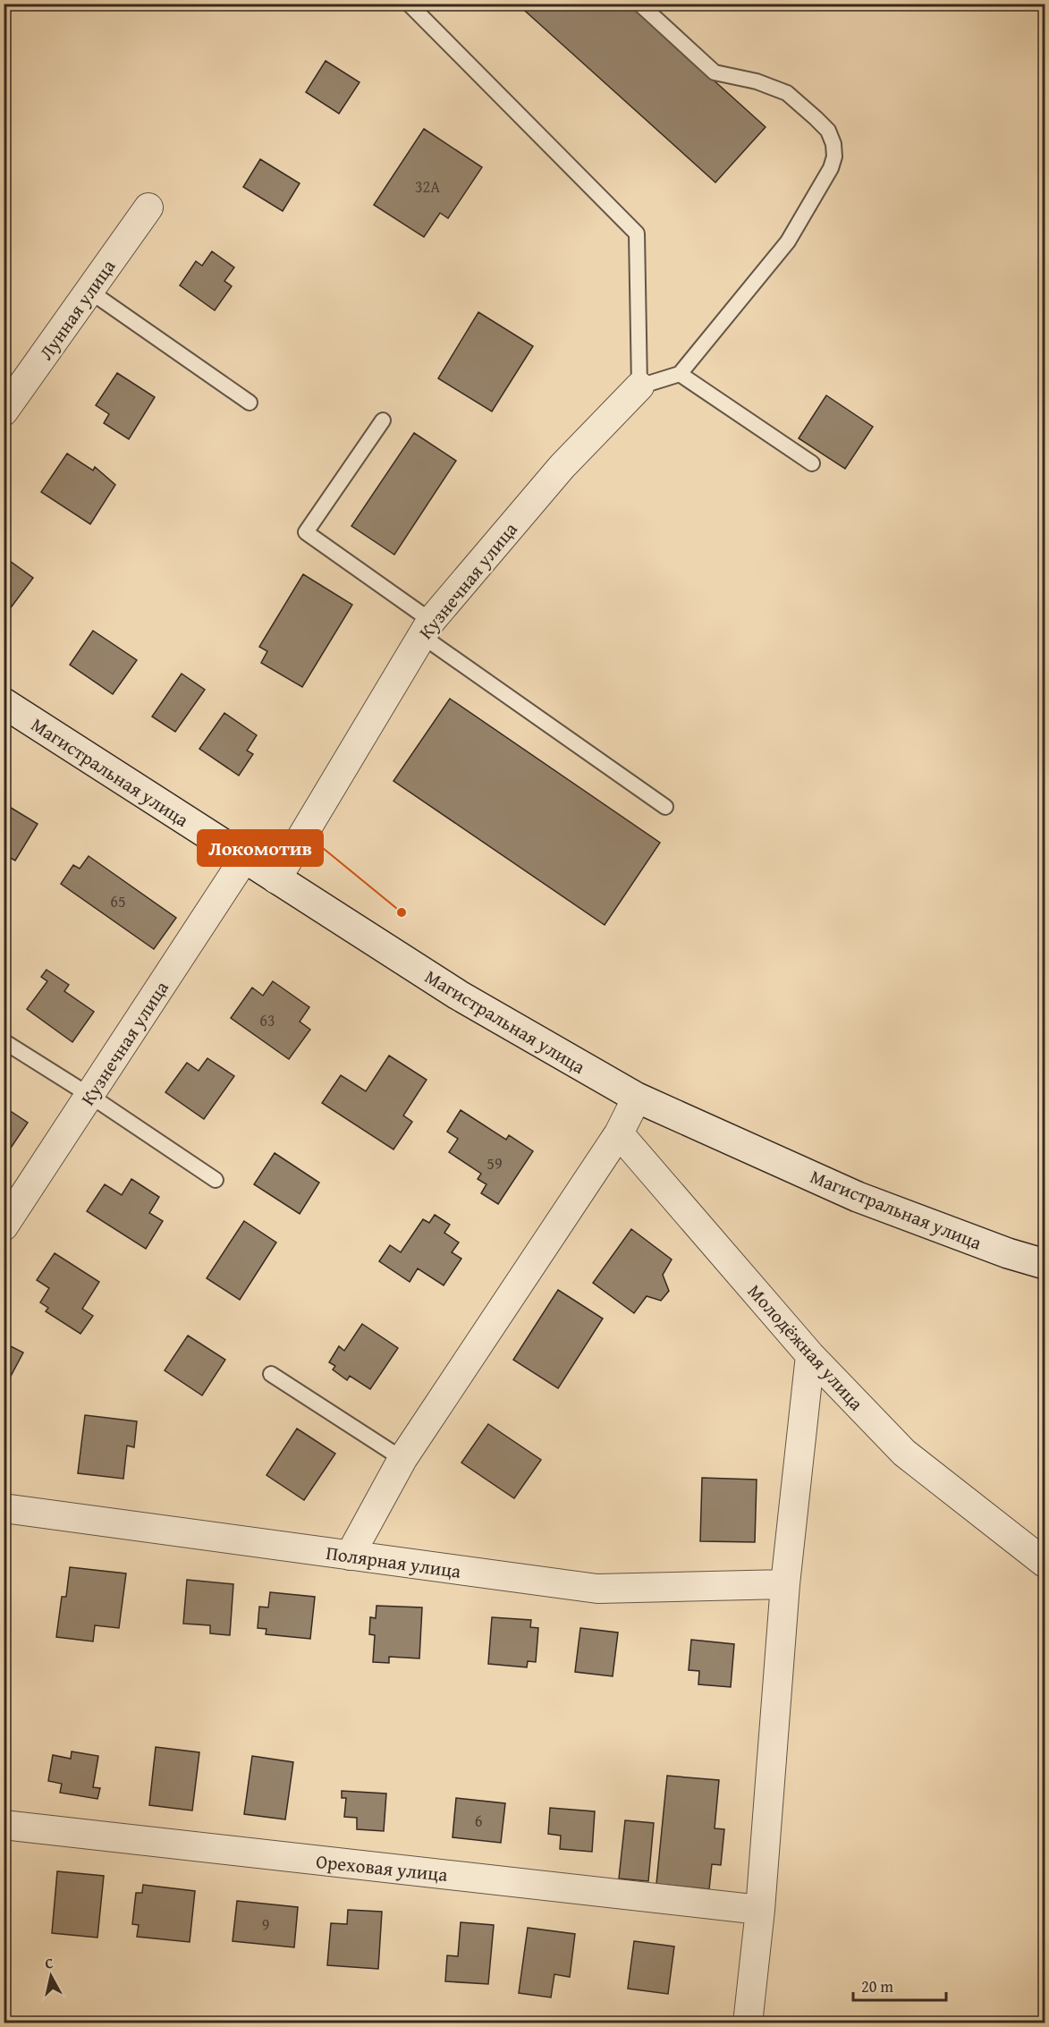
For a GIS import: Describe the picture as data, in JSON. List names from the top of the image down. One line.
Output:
{"streets":{"main road":["Магистральная улица"],"street":["Лунная улица","Кузнечная улица","Молодёжная улица","Полярная улица","Ореховая улица"]},"crossings":[["Кузнечная улица","Магистральная улица"]],"places":["Локомотив"],"house_numbers":["32А","65","63","59","6","9"],"scale_bar":"20 m","north":"top"}
